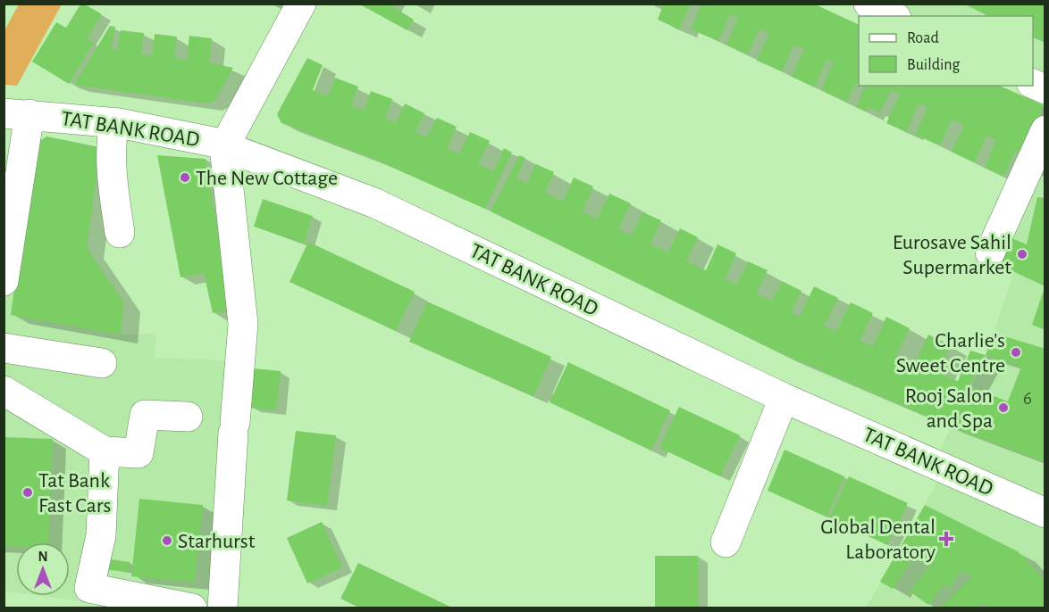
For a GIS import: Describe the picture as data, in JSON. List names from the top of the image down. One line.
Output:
{"streets":{"street":["TAT BANK ROAD"]},"places":{"other":["The New Cottage","Eurosave Sahil Supermarket","Charlie's Sweet Centre","Rooj Salon and Spa","Tat Bank Fast Cars","Starhurst"],"health":["Global Dental Laboratory"]},"house_numbers":["6"],"legend":["Road","Building"],"north":"top"}
